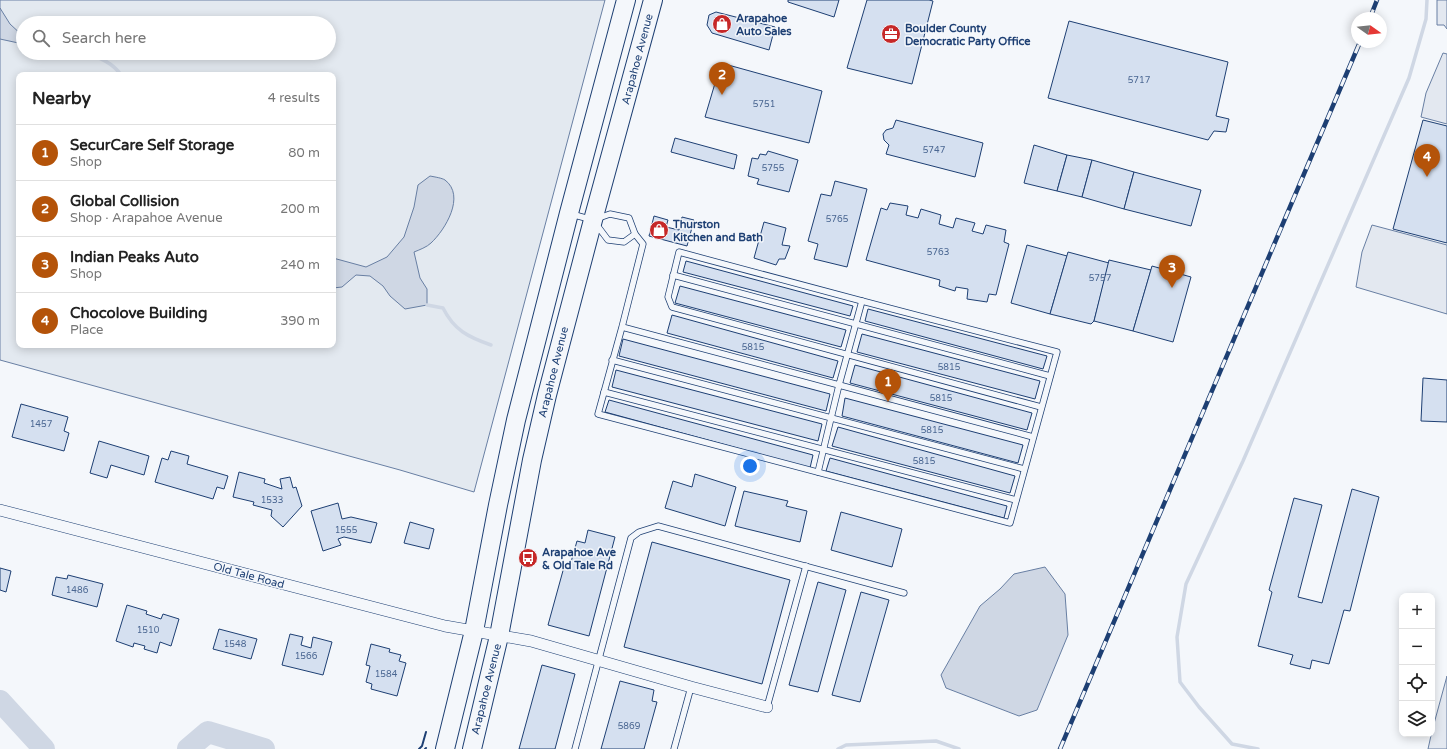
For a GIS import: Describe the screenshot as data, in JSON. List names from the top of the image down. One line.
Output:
{"streets":{"main road":["Arapahoe Avenue"],"street":["Old Tale Road"]},"crossings":[["Arapahoe Avenue","Old Tale Road"]],"places":{"shop":["Arapahoe Auto Sales","Thurston Kitchen and Bath"],"office":["Boulder County Democratic Party Office"],"bus stop":["Arapahoe Ave & Old Tale Rd"]},"house_numbers":["5717","5751","5747","5755","5765","5763","5757","5815","5815","5815","1457","5815","5815","1533","1555","1486","1510","1548","1566","1584","5869"],"north":"right","page":{"search":"Search here","pins":["2","4","3","1"],"heading":["Nearby","4 results"],"list":[{"mark":"1","name":"SecurCare Self Storage","note":"Shop","value":"80 m"},{"mark":"2","name":"Global Collision","note":"Shop · Arapahoe Avenue","value":"200 m"},{"mark":"3","name":"Indian Peaks Auto","note":"Shop","value":"240 m"},{"mark":"4","name":"Chocolove Building","note":"Place","value":"390 m"}],"map_buttons":["+","−"]}}
